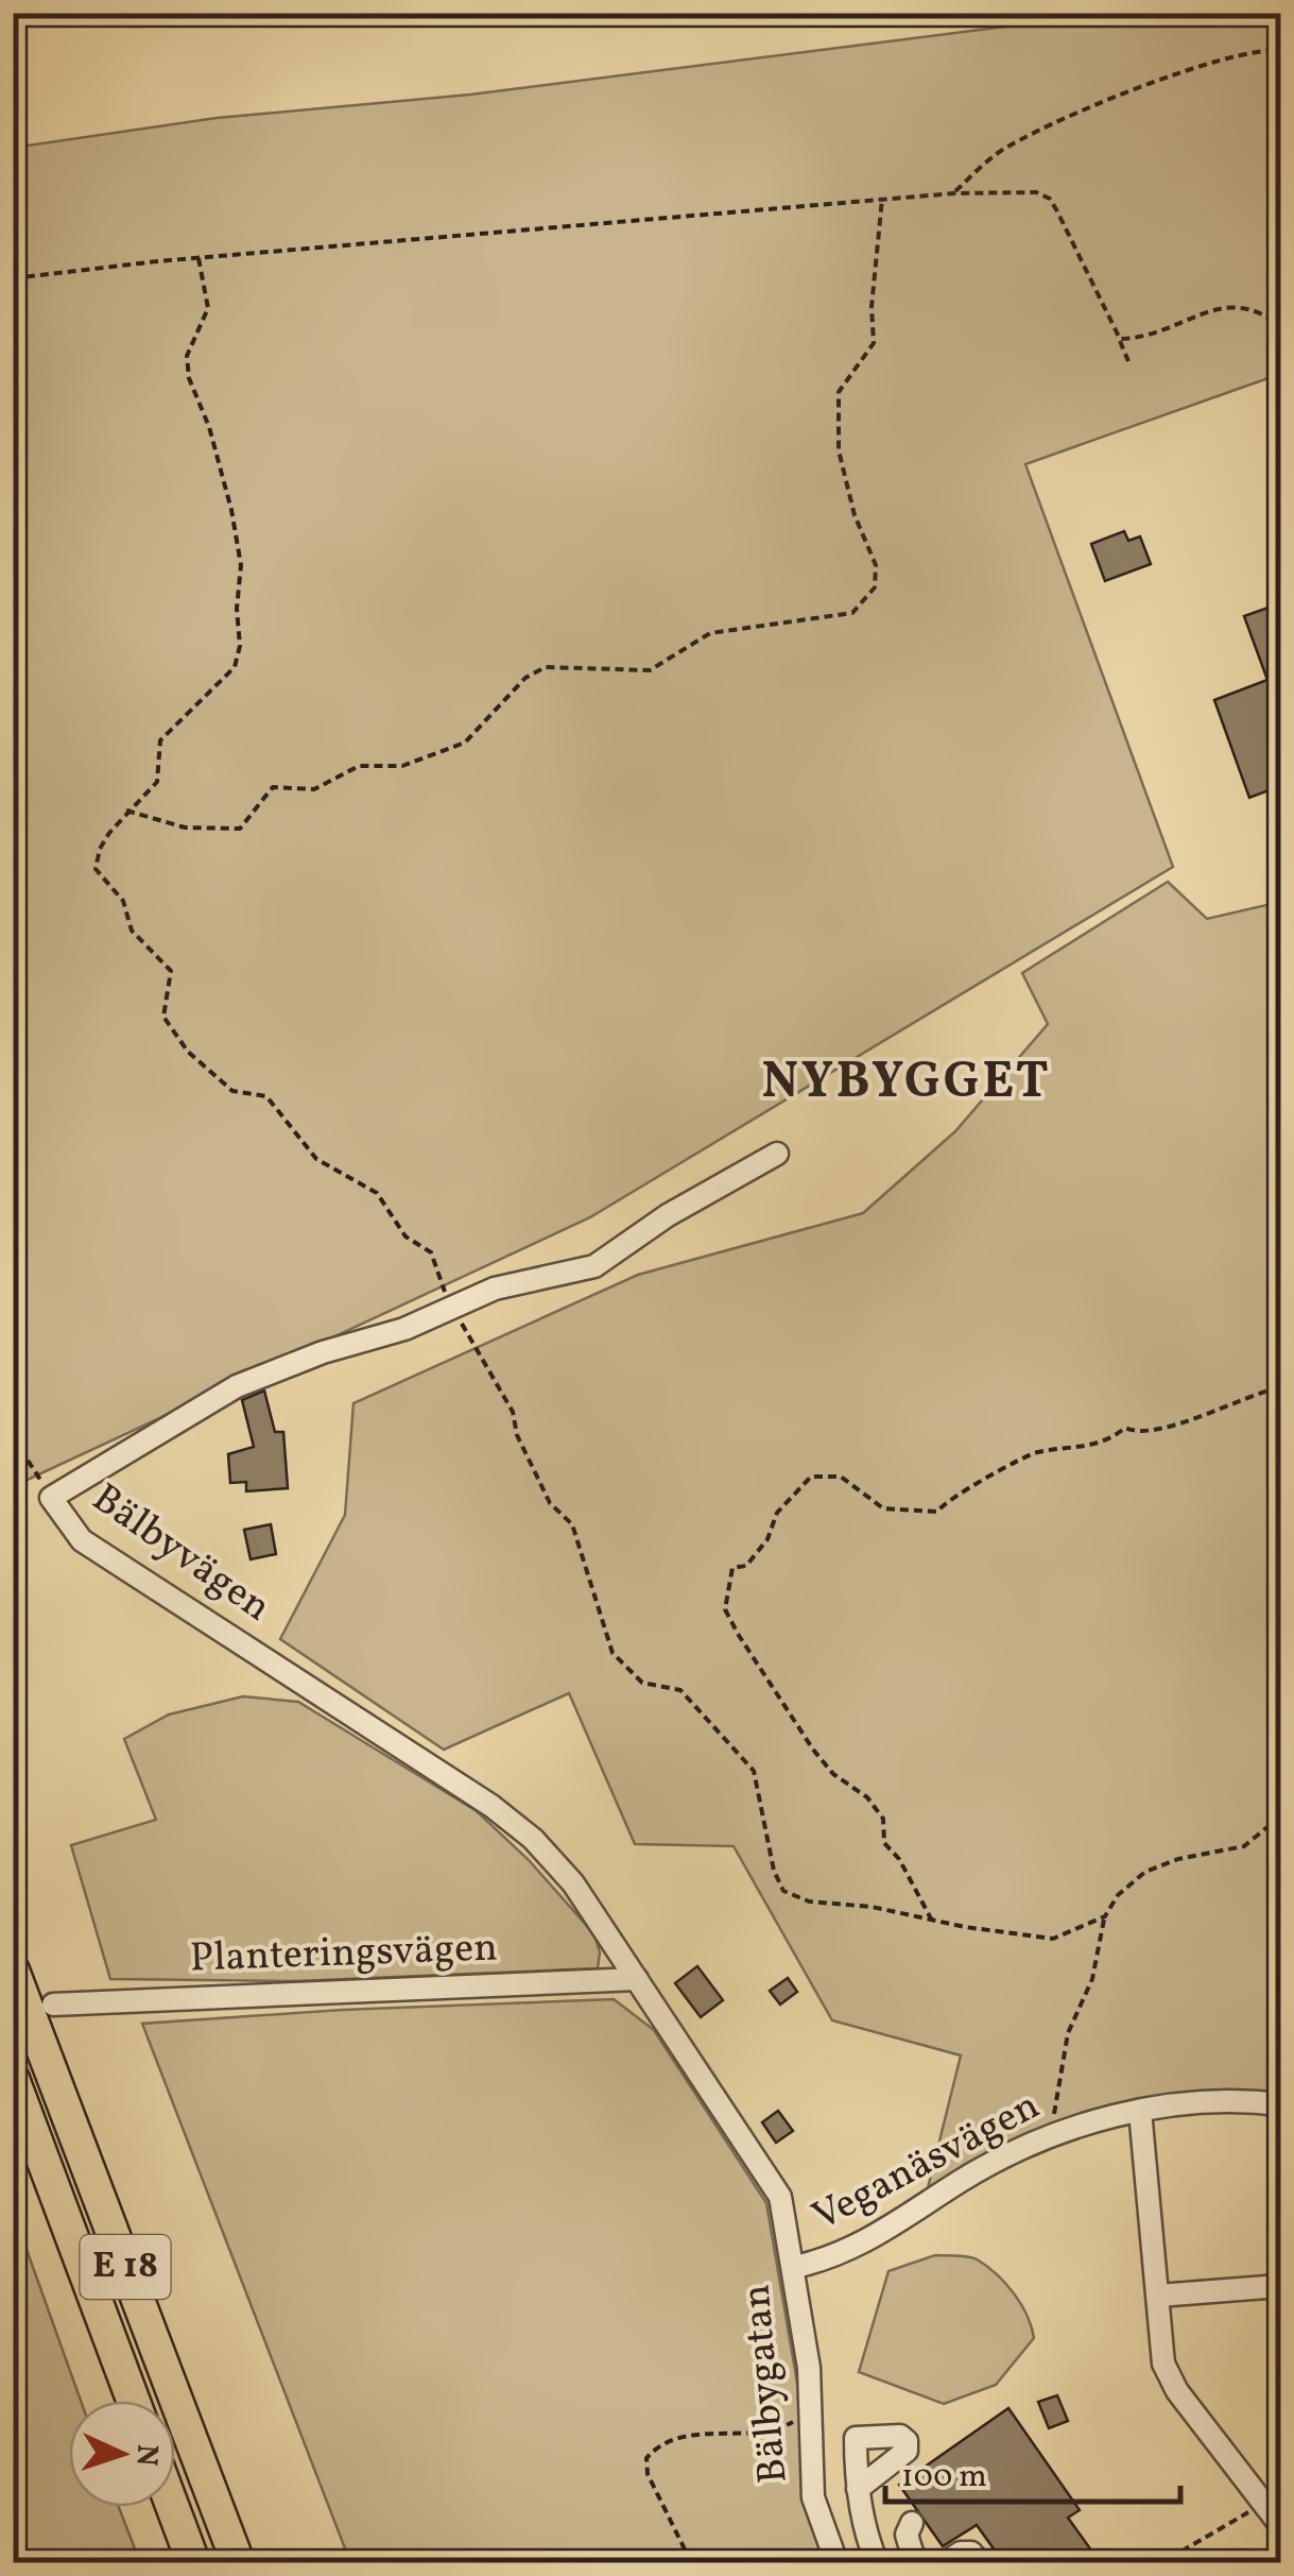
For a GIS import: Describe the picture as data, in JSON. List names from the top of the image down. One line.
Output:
{"streets":{"highway":["E 18"],"street":["Bälbyvägen","Planteringsvägen","Veganäsvägen","Bälbygatan"]},"crossings":[["Bälbyvägen","Planteringsvägen"],["Bälbyvägen","Bälbygatan"],["Veganäsvägen","Bälbygatan"]],"districts":["NYBYGGET"],"scale_bar":"100 m","north":"right"}
